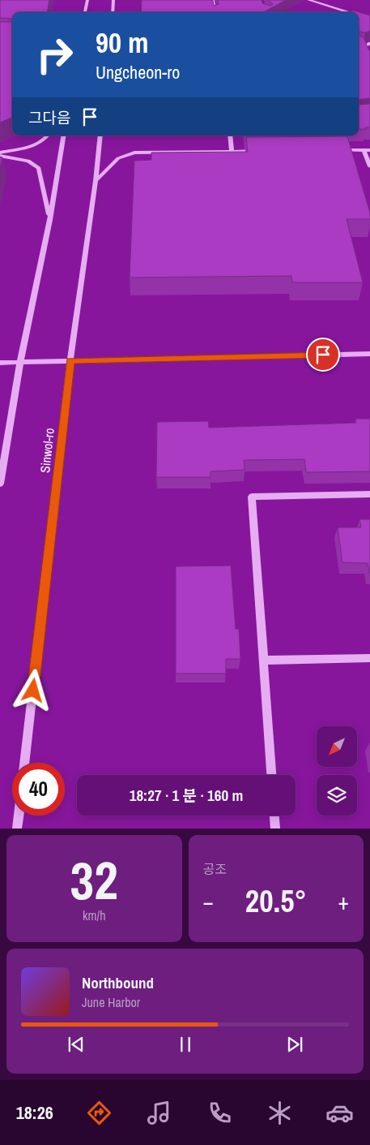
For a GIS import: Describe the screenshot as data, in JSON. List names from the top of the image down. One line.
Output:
{"streets":{"street":["Sinwol-ro"]},"north":"bottom left","page":{"turn":["90 m","Ungcheon-ro"],"then":"그다음","limit":"40","trip":"18:27 · 1 분 · 160 m","tile":[["32","km/h"],"공조"],"heat":["−","20.5°","+"],"song":["Northbound","June Harbor"],"tabs":"18:26"}}
